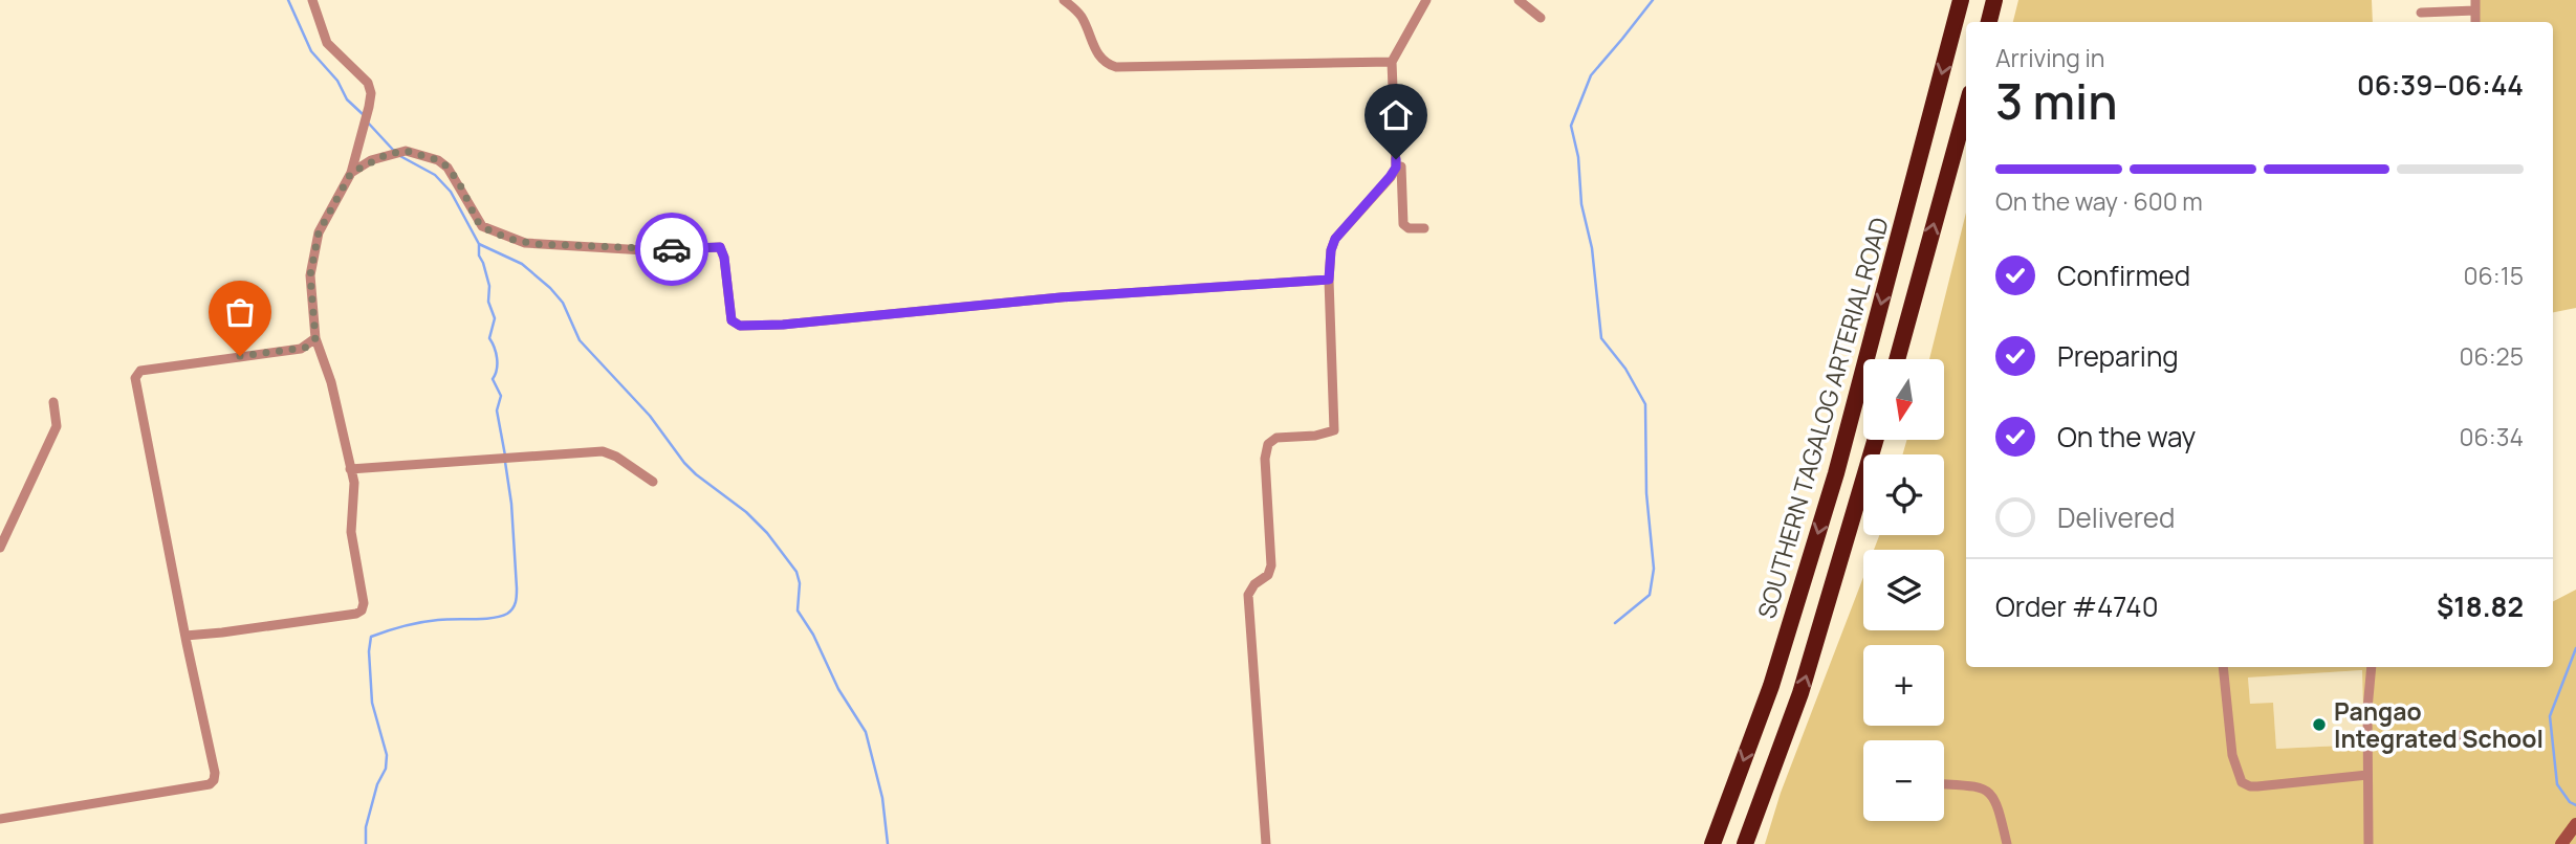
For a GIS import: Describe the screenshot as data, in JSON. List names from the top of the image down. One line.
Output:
{"streets":{"highway":["SOUTHERN TAGALOG ARTERIAL ROAD"]},"places":["Pangao Integrated School"],"north":"bottom","page":{"heading":["3 min","Arriving in","06:39–06:44"],"panel":["Order #4740","$18.82"],"bar":"On the way · 600 m","list":[["Confirmed","06:15"],["Preparing","06:25"],["On the way","06:34"],"Delivered"],"map_buttons":["+","−"]}}
